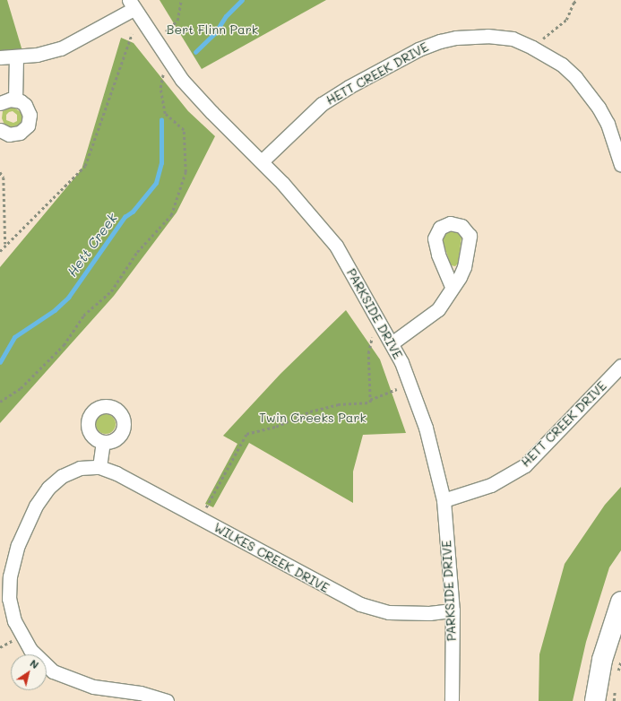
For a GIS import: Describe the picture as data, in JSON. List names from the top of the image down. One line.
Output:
{"streets":{"street":["HETT CREEK DRIVE","PARKSIDE DRIVE","WILKES CREEK DRIVE"]},"crossings":[["HETT CREEK DRIVE","PARKSIDE DRIVE"],["PARKSIDE DRIVE","WILKES CREEK DRIVE"]],"water":["Hett Creek"],"parks":["Bert Flinn Park","Twin Creeks Park"],"north":"top right"}
